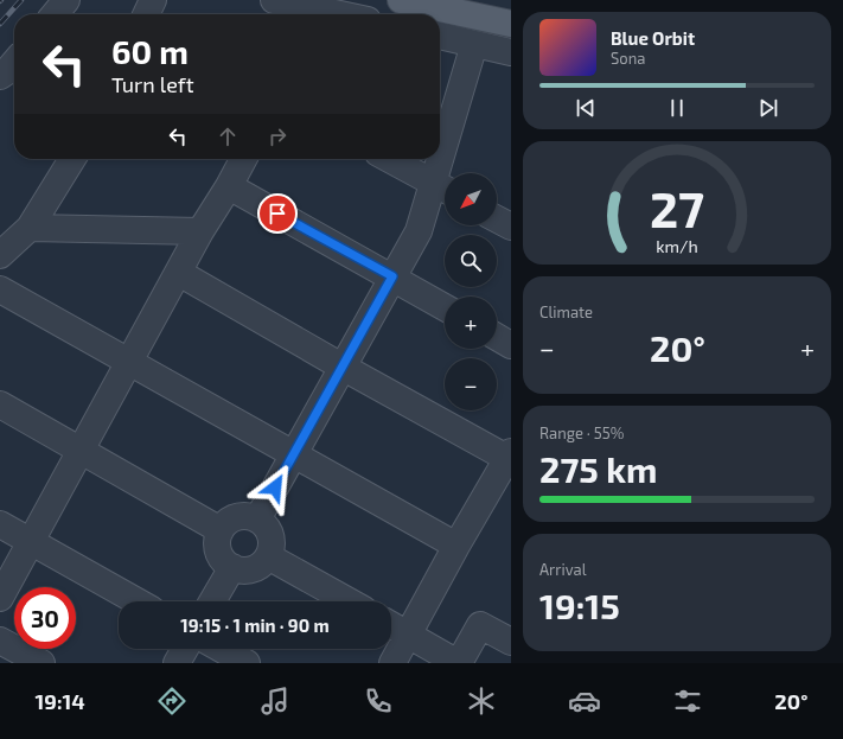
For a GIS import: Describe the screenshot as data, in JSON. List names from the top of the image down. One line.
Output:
{"north":"bottom left","page":{"turn":["60 m","Turn left"],"song":["Blue Orbit","Sona"],"map_buttons":["+","−"],"tile":["Climate",["Range · 55%","275 km"],["Arrival","19:15"]],"heat":["−","20°","+"],"limit":"30","trip":"19:15 · 1 min · 90 m","tabs":["19:14","20°"],"gauge":["27","km/h"]}}
